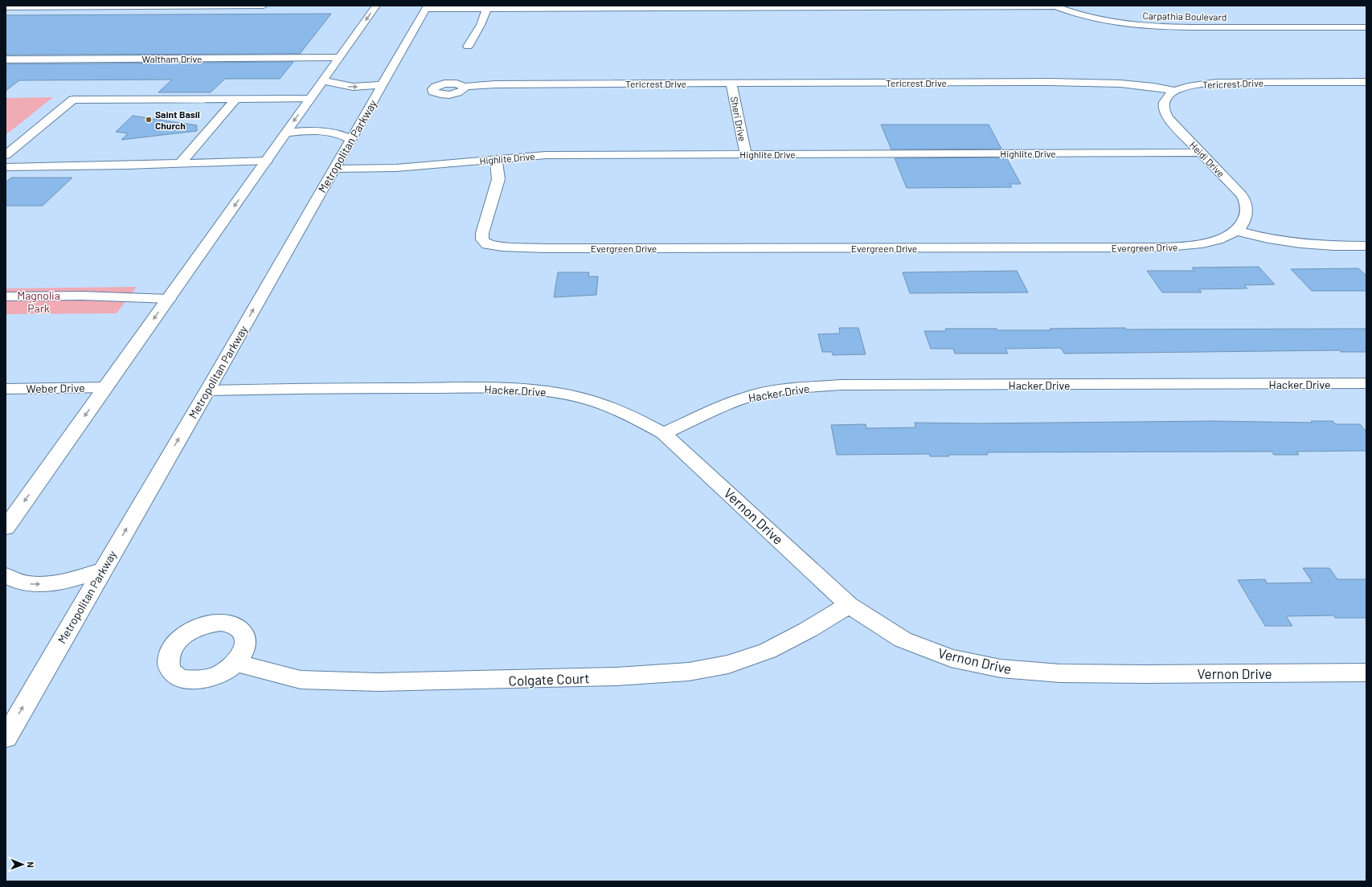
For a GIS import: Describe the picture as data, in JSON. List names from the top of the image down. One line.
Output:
{"streets":{"street":["Carpathia Boulevard","Waltham Drive","Tericrest Drive","Sheri Drive","Metropolitan Parkway","Highlite Drive","Heidi Drive","Evergreen Drive","Hacker Drive","Weber Drive","Vernon Drive","Colgate Court"]},"crossings":[["Carpathia Boulevard","Metropolitan Parkway"],["Tericrest Drive","Sheri Drive"],["Tericrest Drive","Heidi Drive"],["Sheri Drive","Highlite Drive"],["Metropolitan Parkway","Highlite Drive"],["Metropolitan Parkway","Hacker Drive"],["Highlite Drive","Heidi Drive"],["Highlite Drive","Evergreen Drive"],["Heidi Drive","Evergreen Drive"],["Hacker Drive","Vernon Drive"],["Vernon Drive","Colgate Court"]],"parks":["Magnolia Park"],"places":["Saint Basil Church"],"north":"right"}
